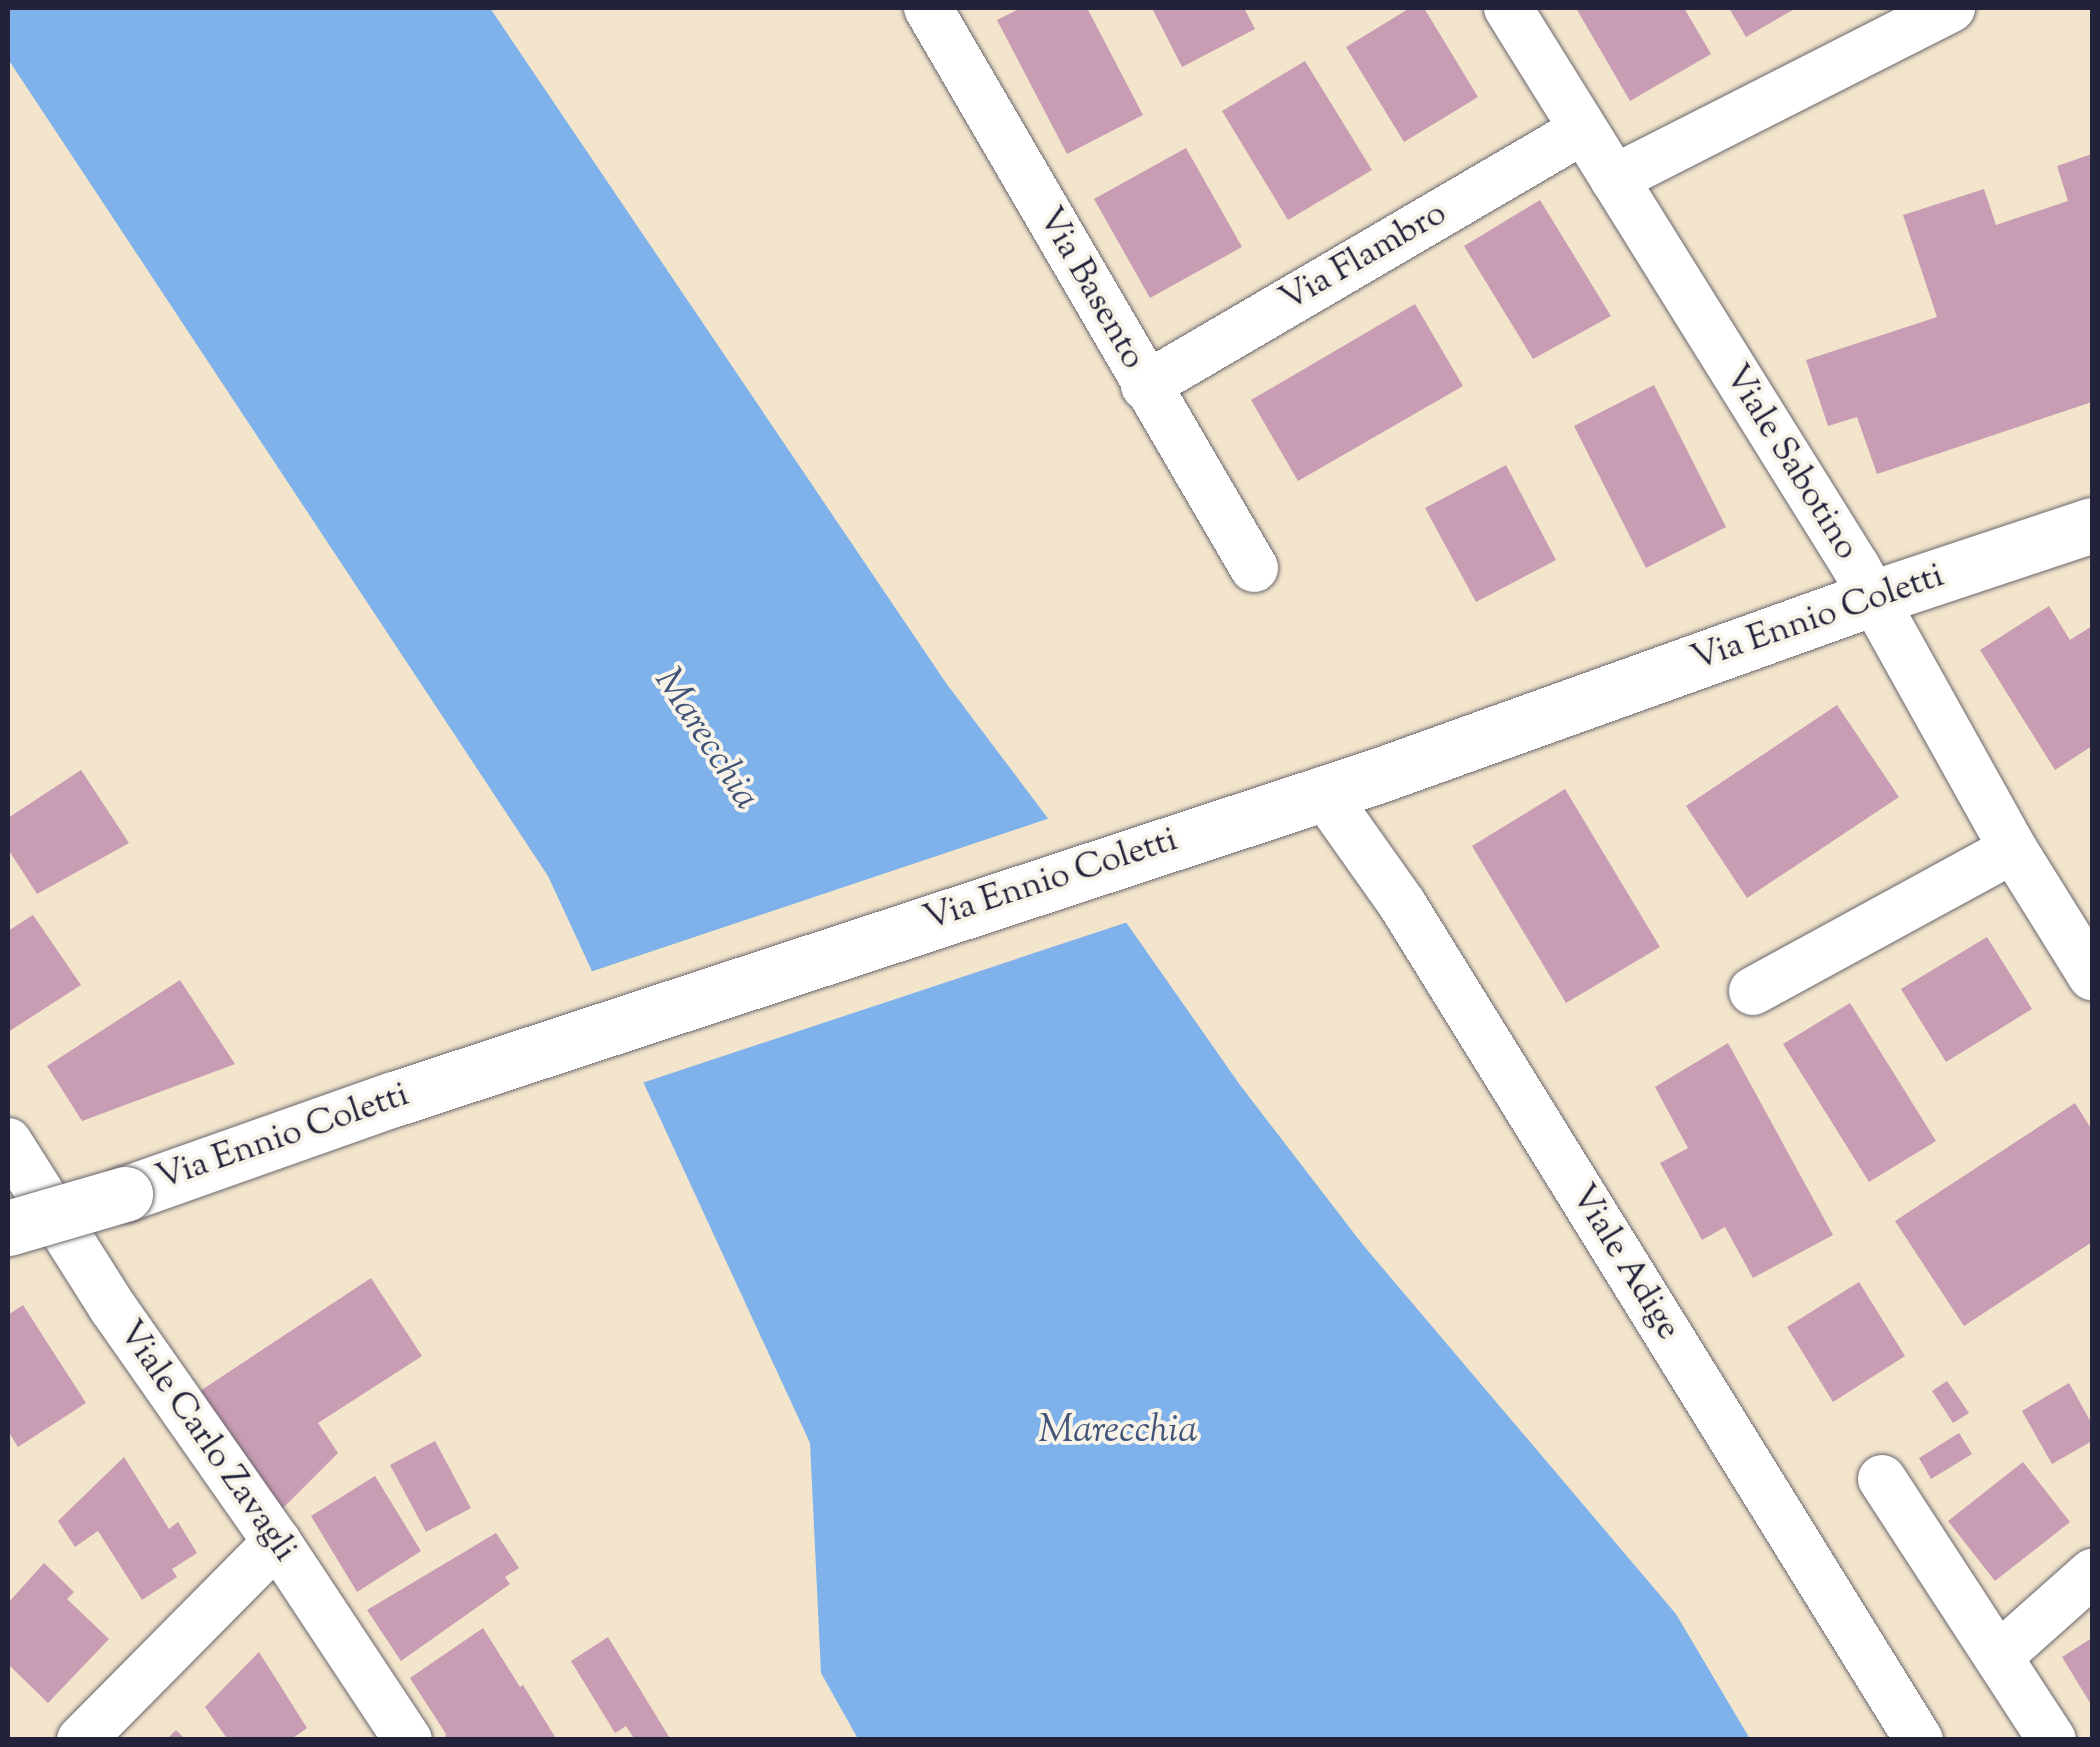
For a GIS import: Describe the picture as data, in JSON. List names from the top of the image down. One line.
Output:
{"streets":{"street":["Via Flambro","Via Basento","Viale Sabotino","Via Ennio Coletti","Viale Adige","Viale Carlo Zavagli"]},"crossings":[["Via Flambro","Via Basento"],["Via Flambro","Viale Sabotino"],["Viale Sabotino","Via Ennio Coletti"],["Via Ennio Coletti","Viale Adige"]],"water":["Marecchia"]}
